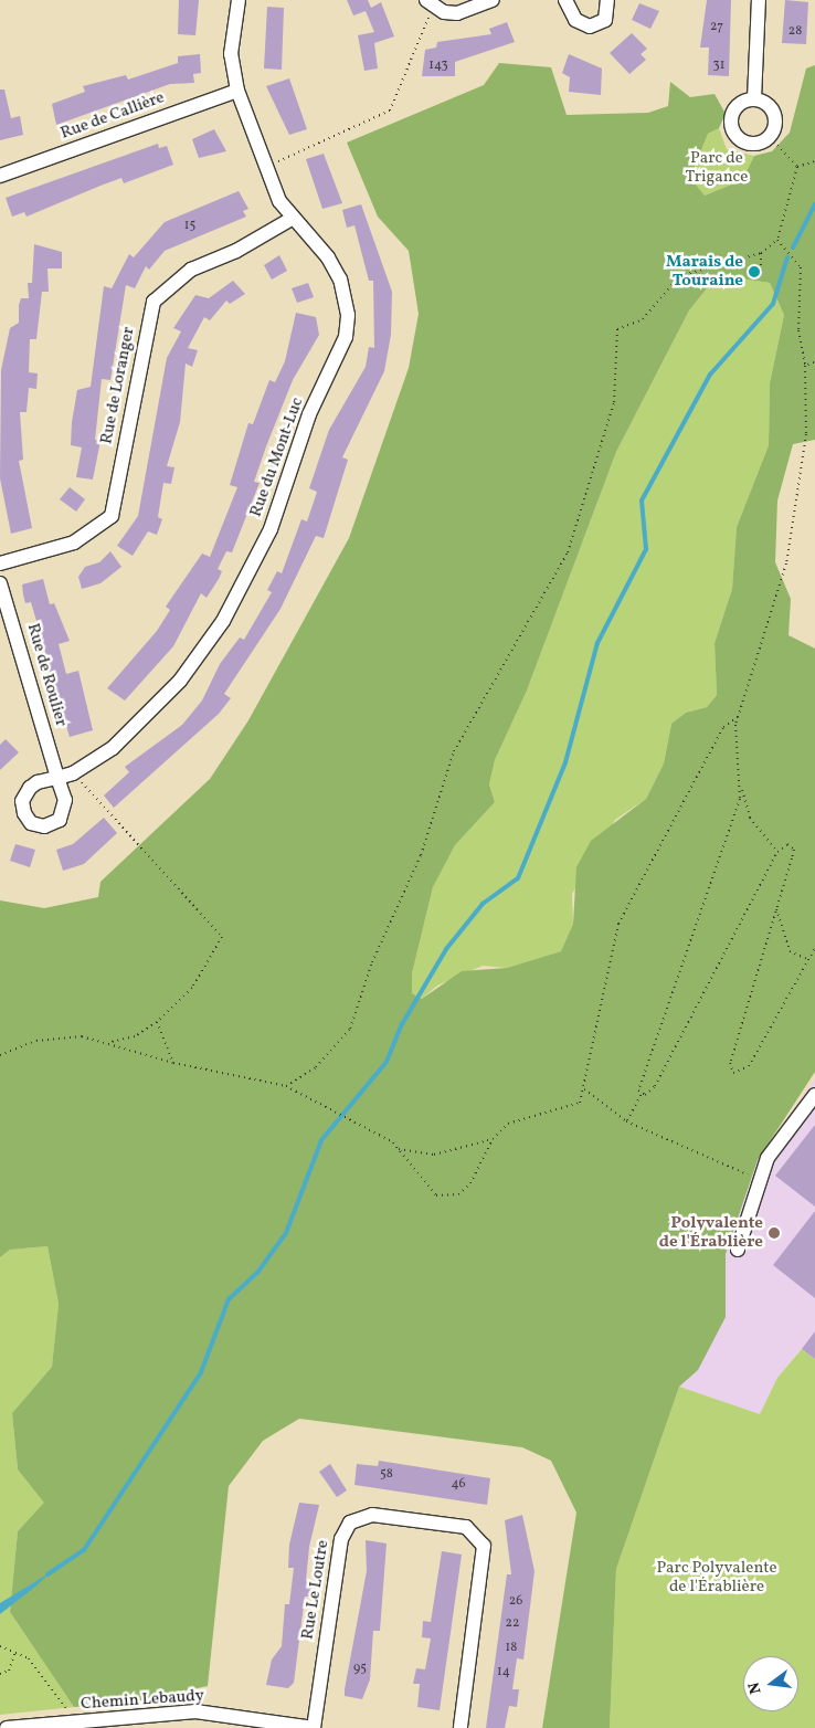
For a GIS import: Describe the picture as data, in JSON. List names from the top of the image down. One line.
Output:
{"streets":{"street":["Rue de Callière","Rue de Loranger","Rue du Mont-Luc","Rue de Roulier","Rue Le Loutre","Chemin Lebaudy"]},"crossings":[["Rue de Callière","Rue du Mont-Luc"],["Rue de Loranger","Rue du Mont-Luc"],["Rue du Mont-Luc","Rue de Roulier"],["Rue Le Loutre","Chemin Lebaudy"]],"parks":["Parc de Trigance","Parc Polyvalente de l'Érablière"],"places":["Marais de Touraine","Polyvalente de l'Érablière"],"house_numbers":["27","28","143","31","15","58","46","26","22","18","95","14"],"north":"left"}
